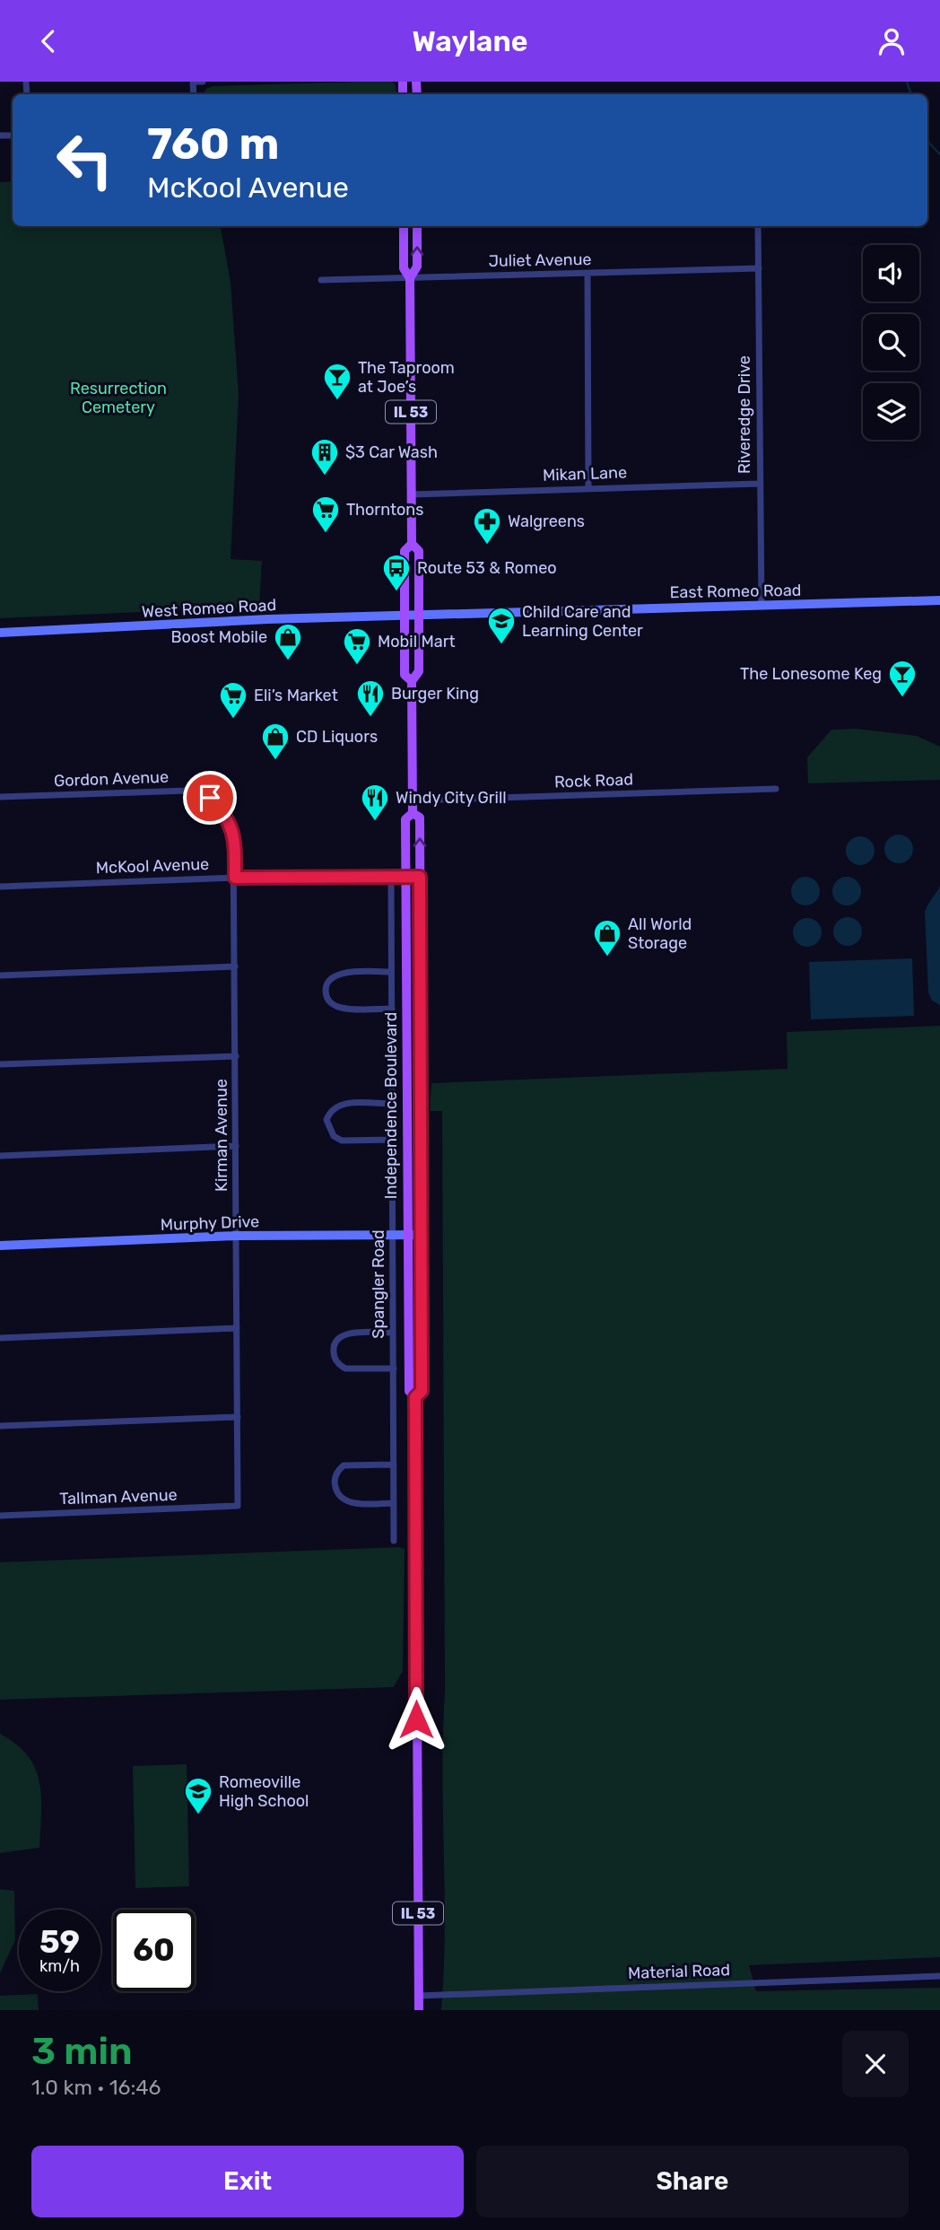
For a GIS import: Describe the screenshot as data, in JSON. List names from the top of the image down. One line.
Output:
{"streets":{"main road":["IL 53","East Romeo Road","West Romeo Road","Independence Boulevard","Murphy Drive"],"street":["Juliet Avenue","Riveredge Drive","Mikan Lane","Gordon Avenue","Rock Road","McKool Avenue","Kirman Avenue","Spangler Road","Tallman Avenue","Material Road"]},"crossings":[["Juliet Avenue","Riveredge Drive"],["Juliet Avenue","Independence Boulevard"],["Riveredge Drive","Mikan Lane"],["Riveredge Drive","East Romeo Road"],["Mikan Lane","Independence Boulevard"],["East Romeo Road","West Romeo Road"],["East Romeo Road","Independence Boulevard"],["West Romeo Road","Independence Boulevard"],["Gordon Avenue","McKool Avenue"],["Gordon Avenue","Kirman Avenue"],["Rock Road","Independence Boulevard"],["McKool Avenue","Independence Boulevard"],["McKool Avenue","Kirman Avenue"],["McKool Avenue","Spangler Road"],["Independence Boulevard","Murphy Drive"],["Independence Boulevard","Material Road"],["Kirman Avenue","Murphy Drive"],["Kirman Avenue","Tallman Avenue"],["Murphy Drive","Spangler Road"]],"parks":["Resurrection Cemetery"],"places":{"bar":["The Taproom at Joe’s","The Lonesome Keg"],"building":["$3 Car Wash"],"supermarket":["Thorntons","Mobil Mart","Eli’s Market"],"pharmacy":["Walgreens"],"bus stop":["Route 53 & Romeo"],"school or university":["Child Care and Learning Center","Romeoville High School"],"shop":["Boost Mobile","CD Liquors","All World Storage"],"restaurant":["Burger King","Windy City Grill"]},"page":{"header":"Waylane","turn":["760 m","McKool Avenue"],"speed":"59 km/h","limit":"60","heading":["3 min","1.0 km · 16:46"],"buttons":["Exit","Share"]}}
